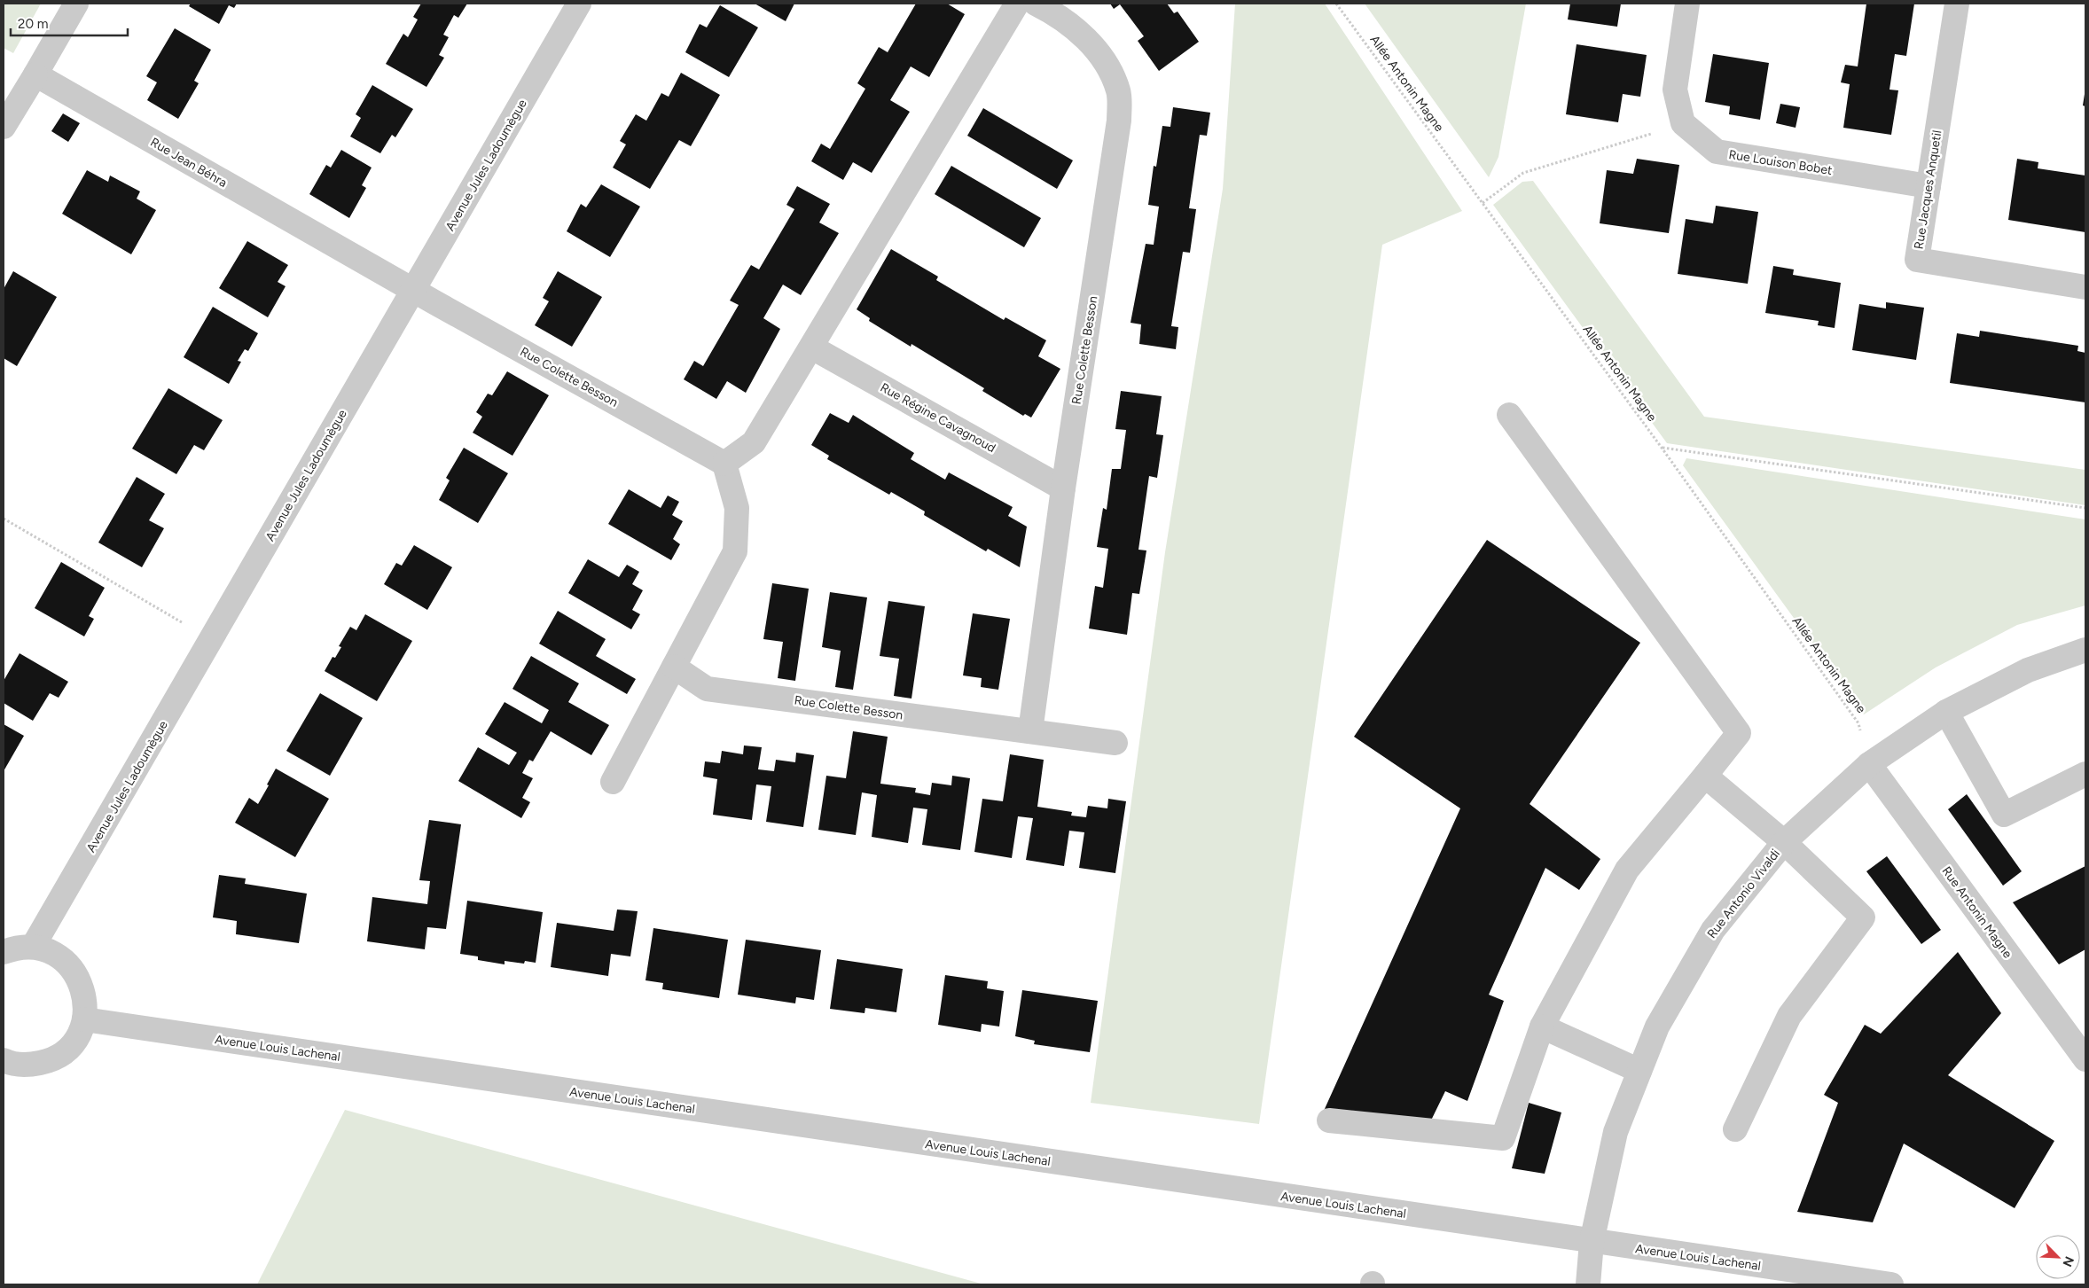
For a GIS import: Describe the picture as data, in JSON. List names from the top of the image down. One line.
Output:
{"streets":{"street":["Rue Jean Béhra","Rue Louison Bobet","Avenue Jules Ladoumègue","Rue Jacques Anquetil","Rue Colette Besson","Rue Régine Cavagnoud","Rue Antonio Vivaldi","Rue Antonin Magne","Avenue Louis Lachenal"],"path":["Allée Antonin Magne"]},"crossings":[["Allée Antonin Magne","Rue Antonio Vivaldi"],["Allée Antonin Magne","Rue Antonin Magne"],["Rue Jean Béhra","Avenue Jules Ladoumègue"],["Rue Jean Béhra","Rue Colette Besson"],["Rue Louison Bobet","Rue Jacques Anquetil"],["Avenue Jules Ladoumègue","Rue Colette Besson"],["Rue Colette Besson","Rue Régine Cavagnoud"],["Rue Antonio Vivaldi","Rue Antonin Magne"],["Rue Antonio Vivaldi","Avenue Louis Lachenal"]],"scale_bar":"20 m","north":"bottom right"}
